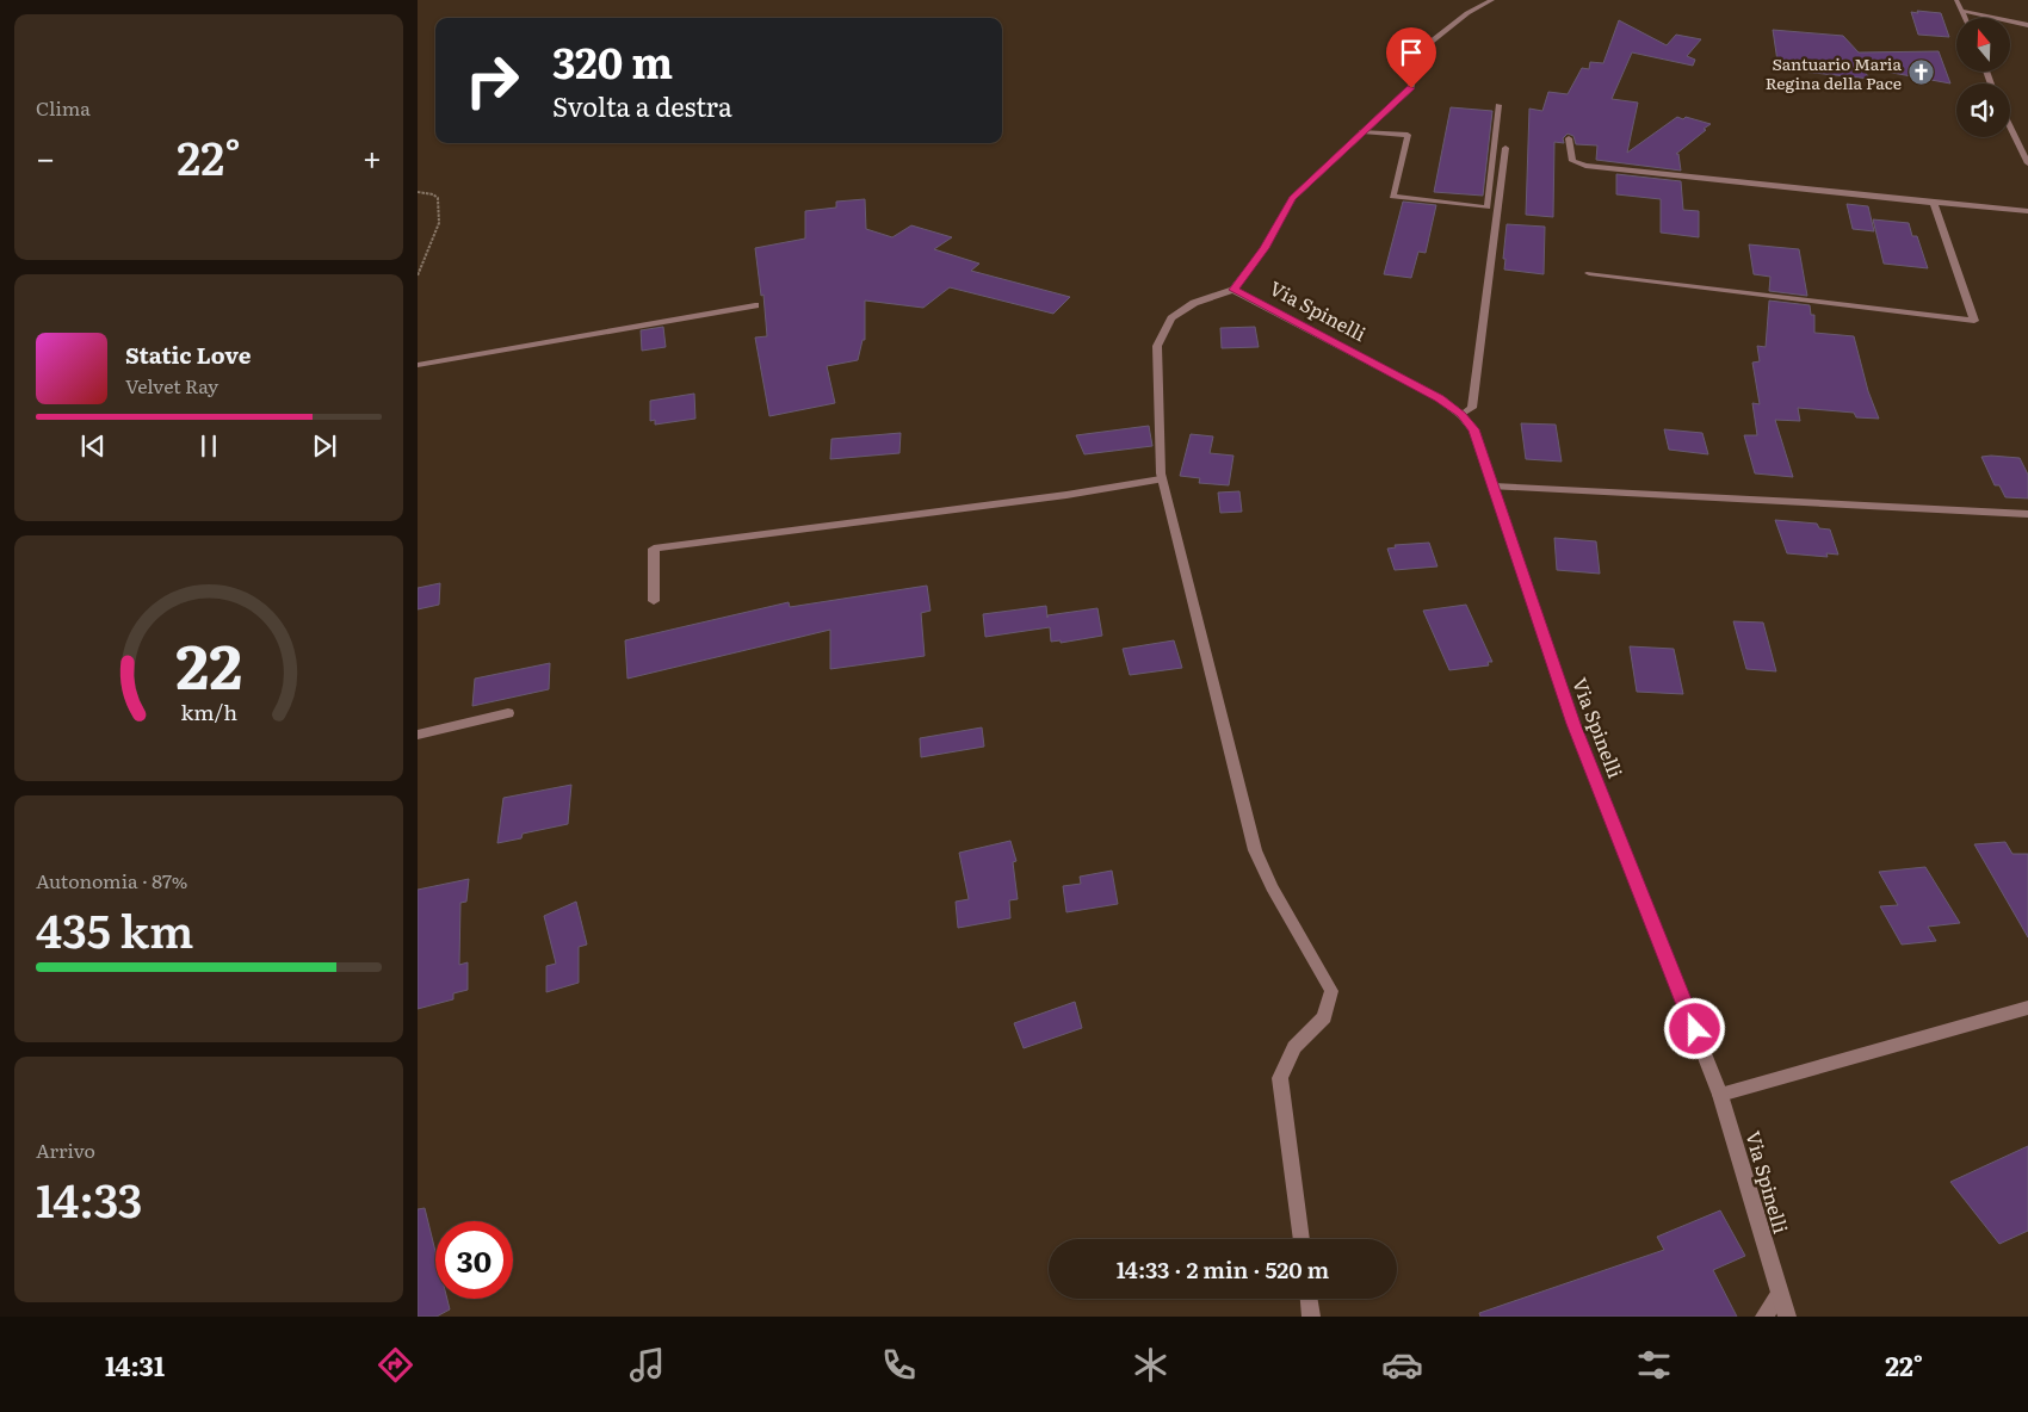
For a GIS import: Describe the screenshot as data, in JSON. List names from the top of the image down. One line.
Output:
{"streets":{"street":["Via Spinelli"]},"places":{"church":["Santuario Maria Regina della Pace"]},"north":"top","page":{"tile":["Clima",["Autonomia · 87%","435 km"],["Arrivo","14:33"]],"turn":["320 m","Svolta a destra"],"heat":["−","22°","+"],"song":["Static Love","Velvet Ray"],"limit":"30","trip":"14:33 · 2 min · 520 m","tabs":["14:31","22°"],"gauge":["22","km/h"]}}
